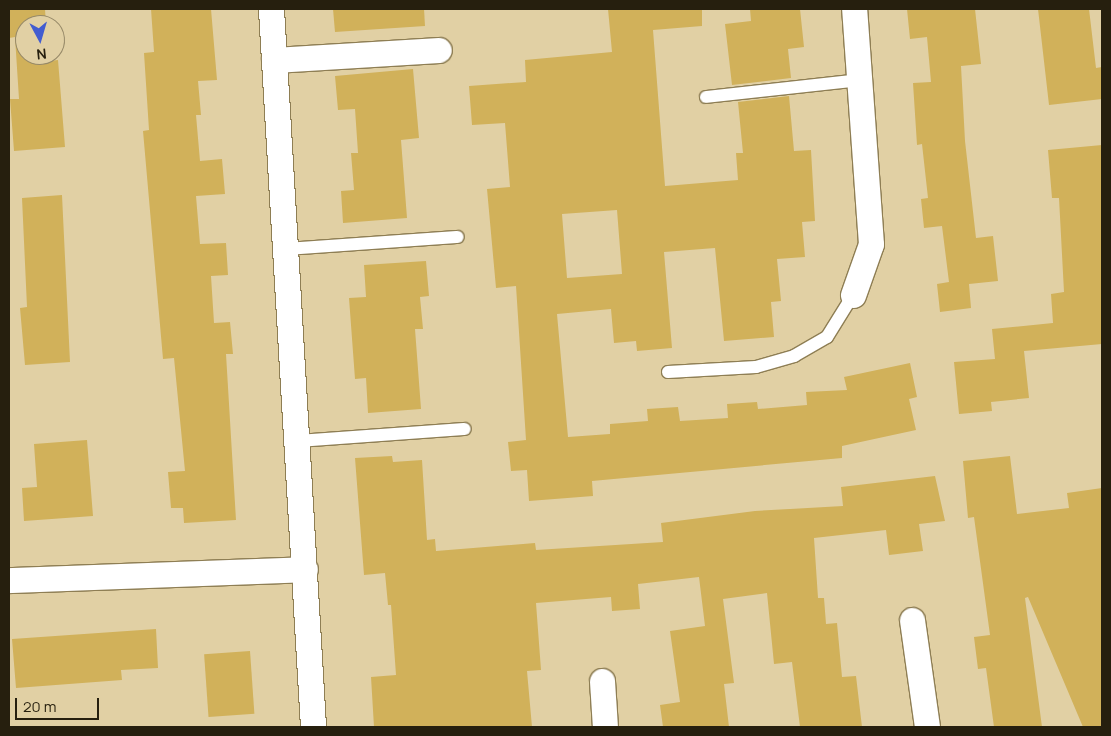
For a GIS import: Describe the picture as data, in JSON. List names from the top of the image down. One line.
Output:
{"scale_bar":"20 m","north":"bottom"}
